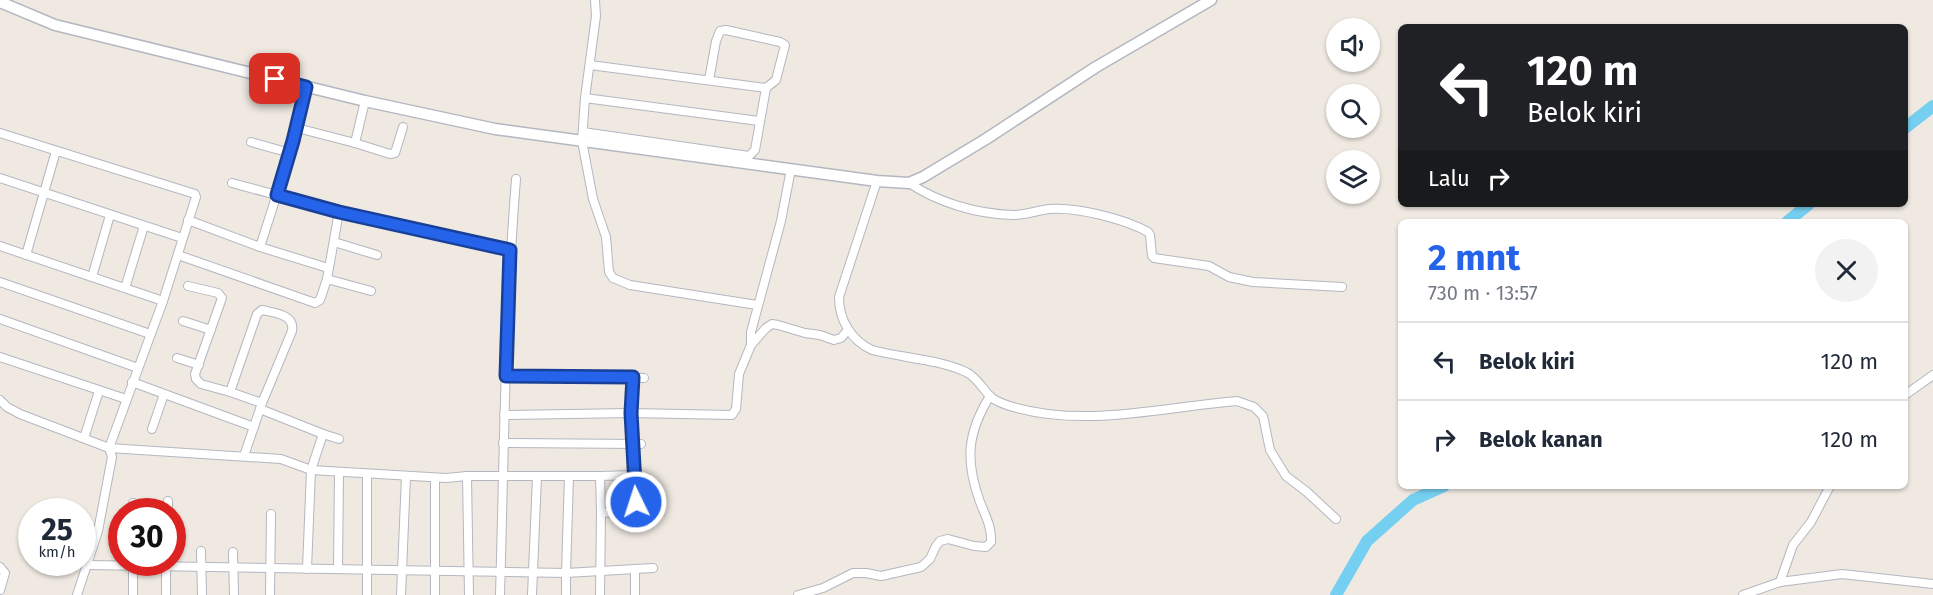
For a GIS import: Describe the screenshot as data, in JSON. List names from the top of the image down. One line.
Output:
{"page":{"turn":["120 m","Belok kiri"],"then":"Lalu","heading":["2 mnt","730 m · 13:57"],"list":[{"name":"Belok kiri","value":"120 m"},{"name":"Belok kanan","value":"120 m"}],"speed":"25 km/h","limit":"30"}}
